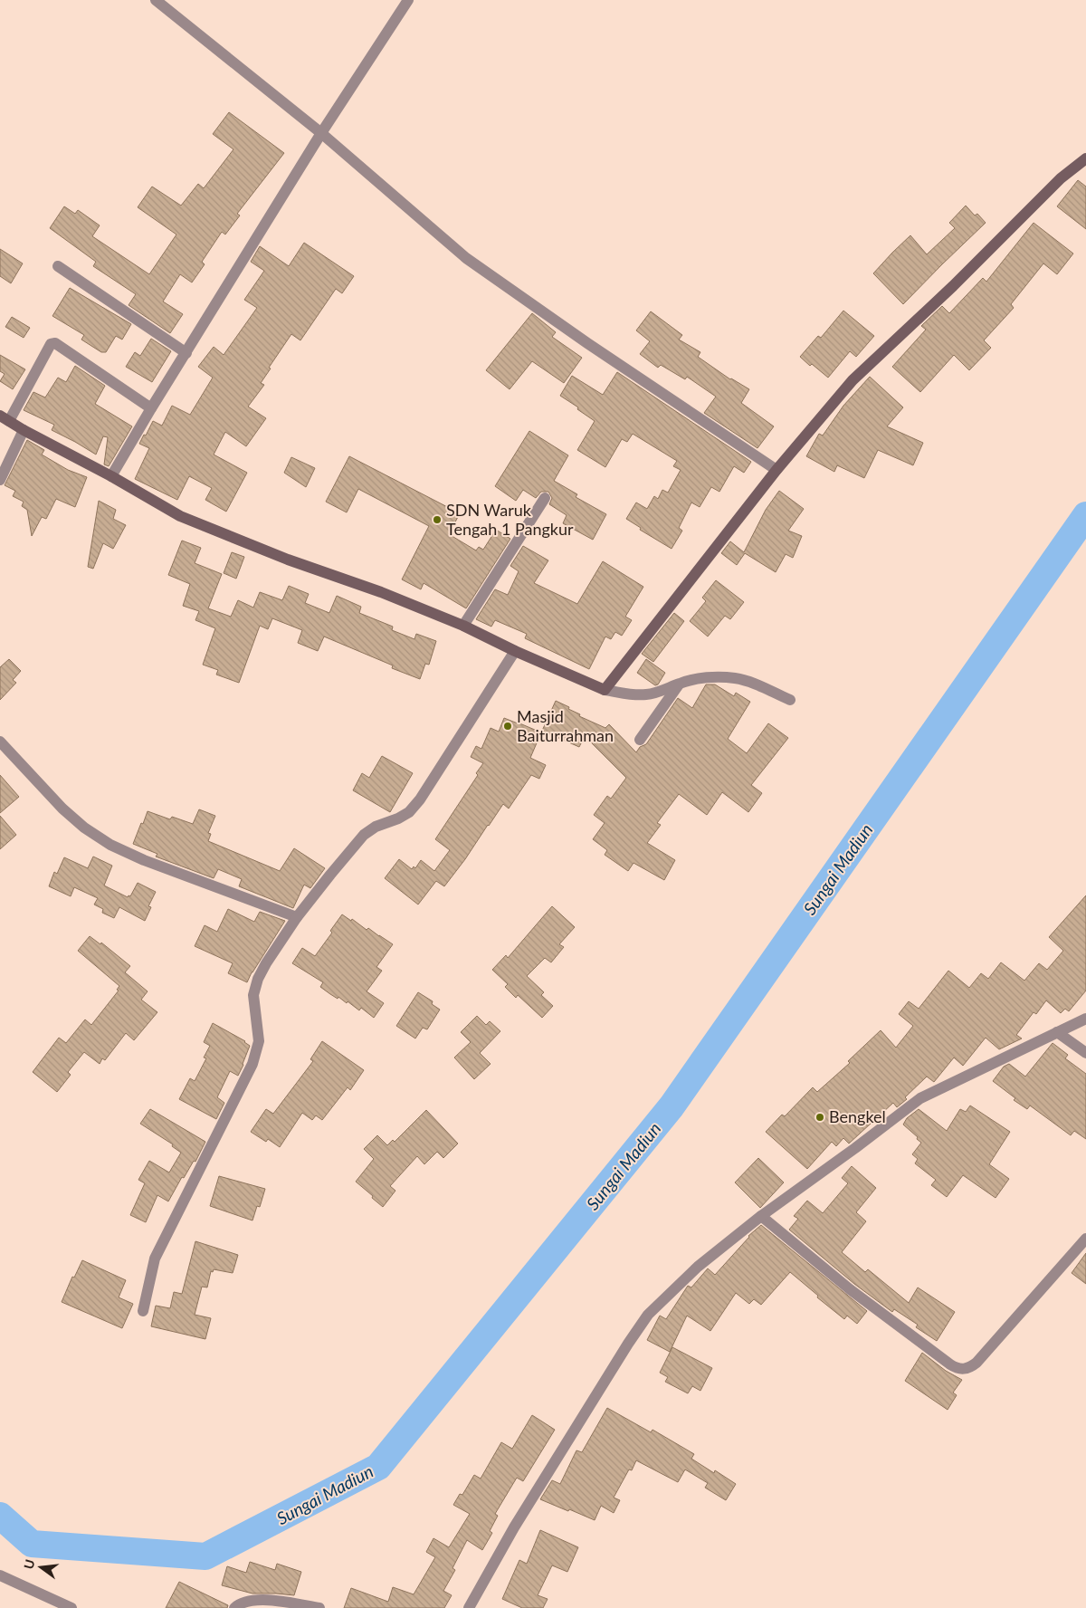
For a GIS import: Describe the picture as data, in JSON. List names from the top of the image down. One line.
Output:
{"water":["Sungai Madiun"],"places":["SDN Waruk Tengah 1 Pangkur","Masjid Baiturrahman","Bengkel"],"north":"left"}
